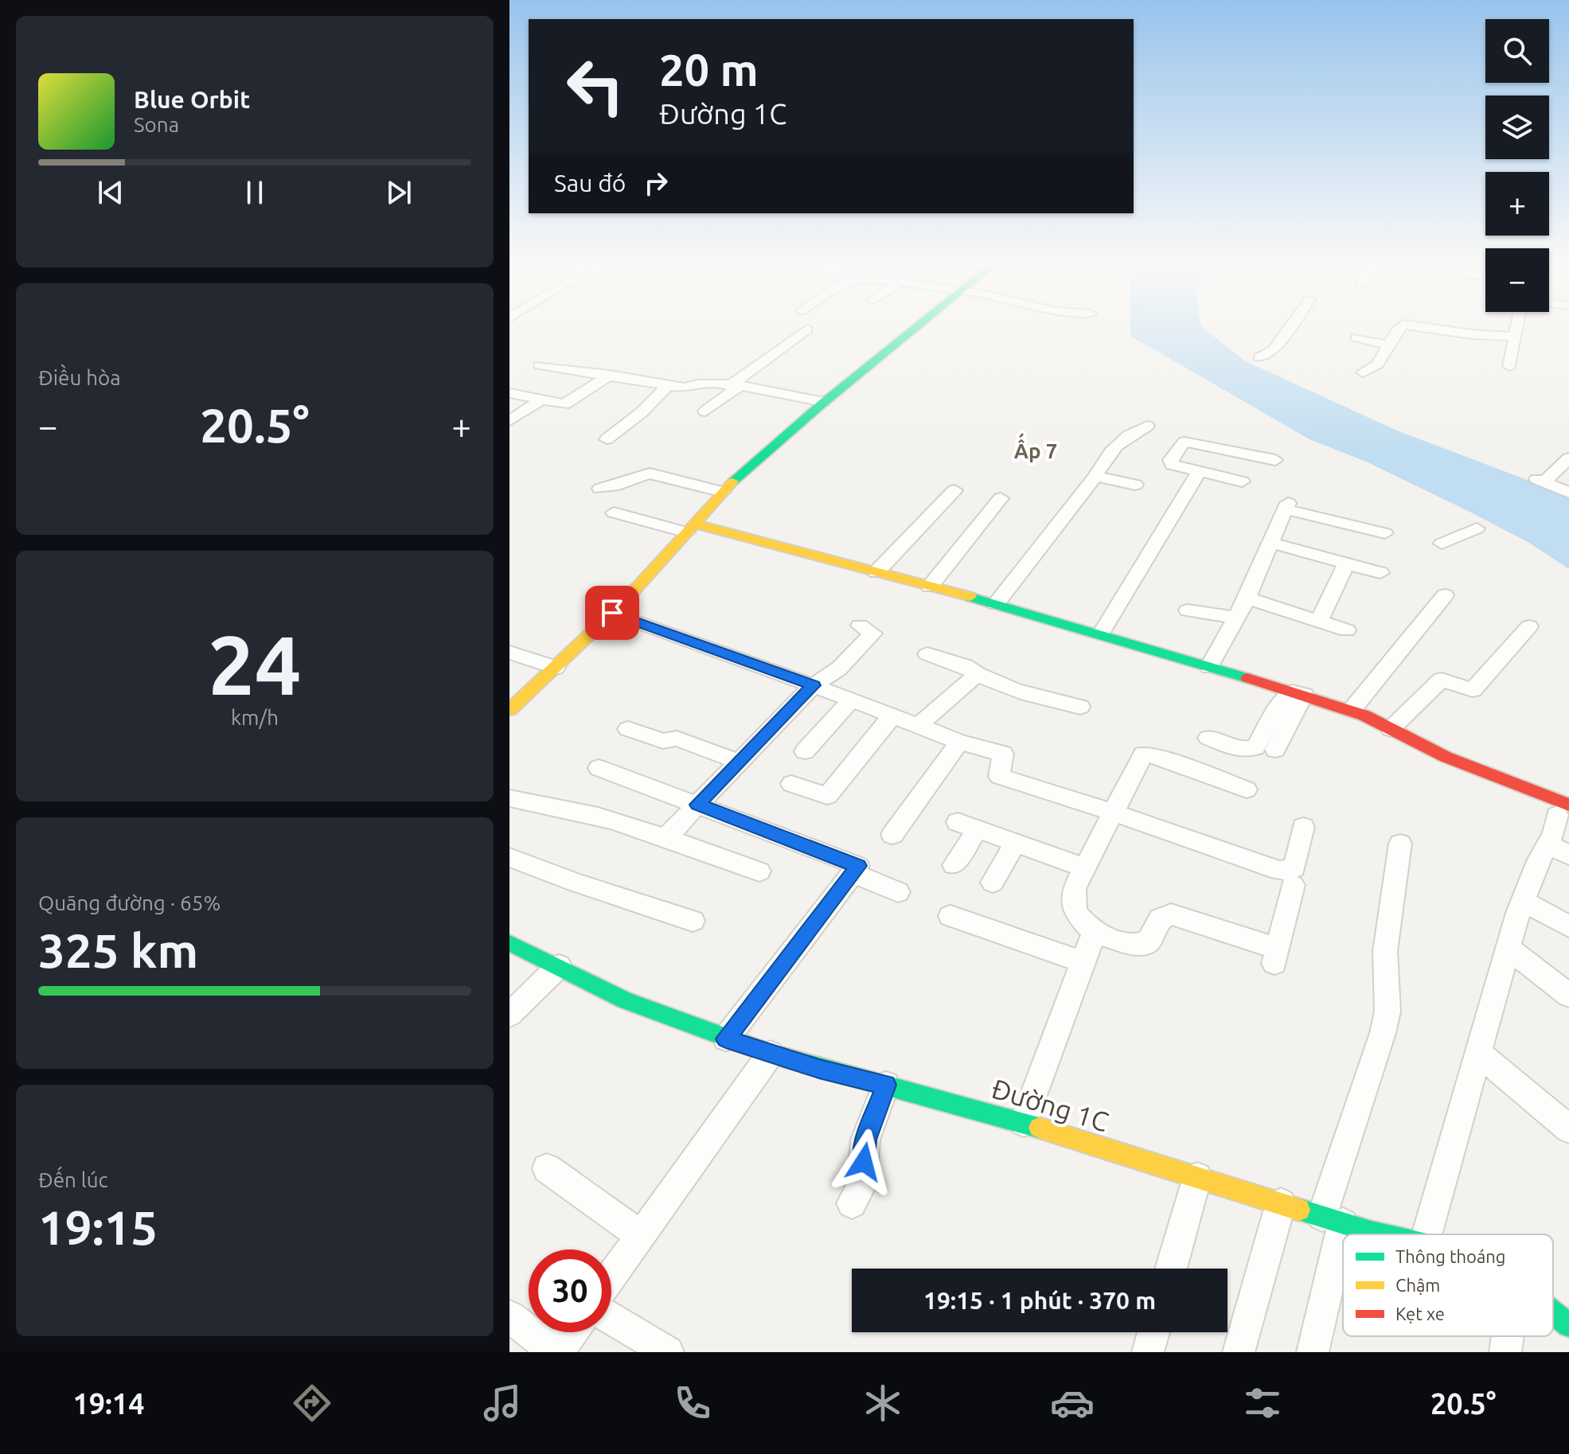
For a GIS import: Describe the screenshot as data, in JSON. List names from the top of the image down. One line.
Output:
{"streets":{"street":["Đường 1C"]},"districts":["Ấp 7"],"legend":["Thông thoáng","Chậm","Kẹt xe"],"page":{"map_buttons":["+","−"],"turn":["20 m","Đường 1C"],"song":["Blue Orbit","Sona"],"then":"Sau đó","tile":["Điều hòa",["24","km/h"],["Quãng đường · 65%","325 km"],["Đến lúc","19:15"]],"heat":["−","20.5°","+"],"limit":"30","trip":"19:15 · 1 phút · 370 m","tabs":["19:14","20.5°"]}}
